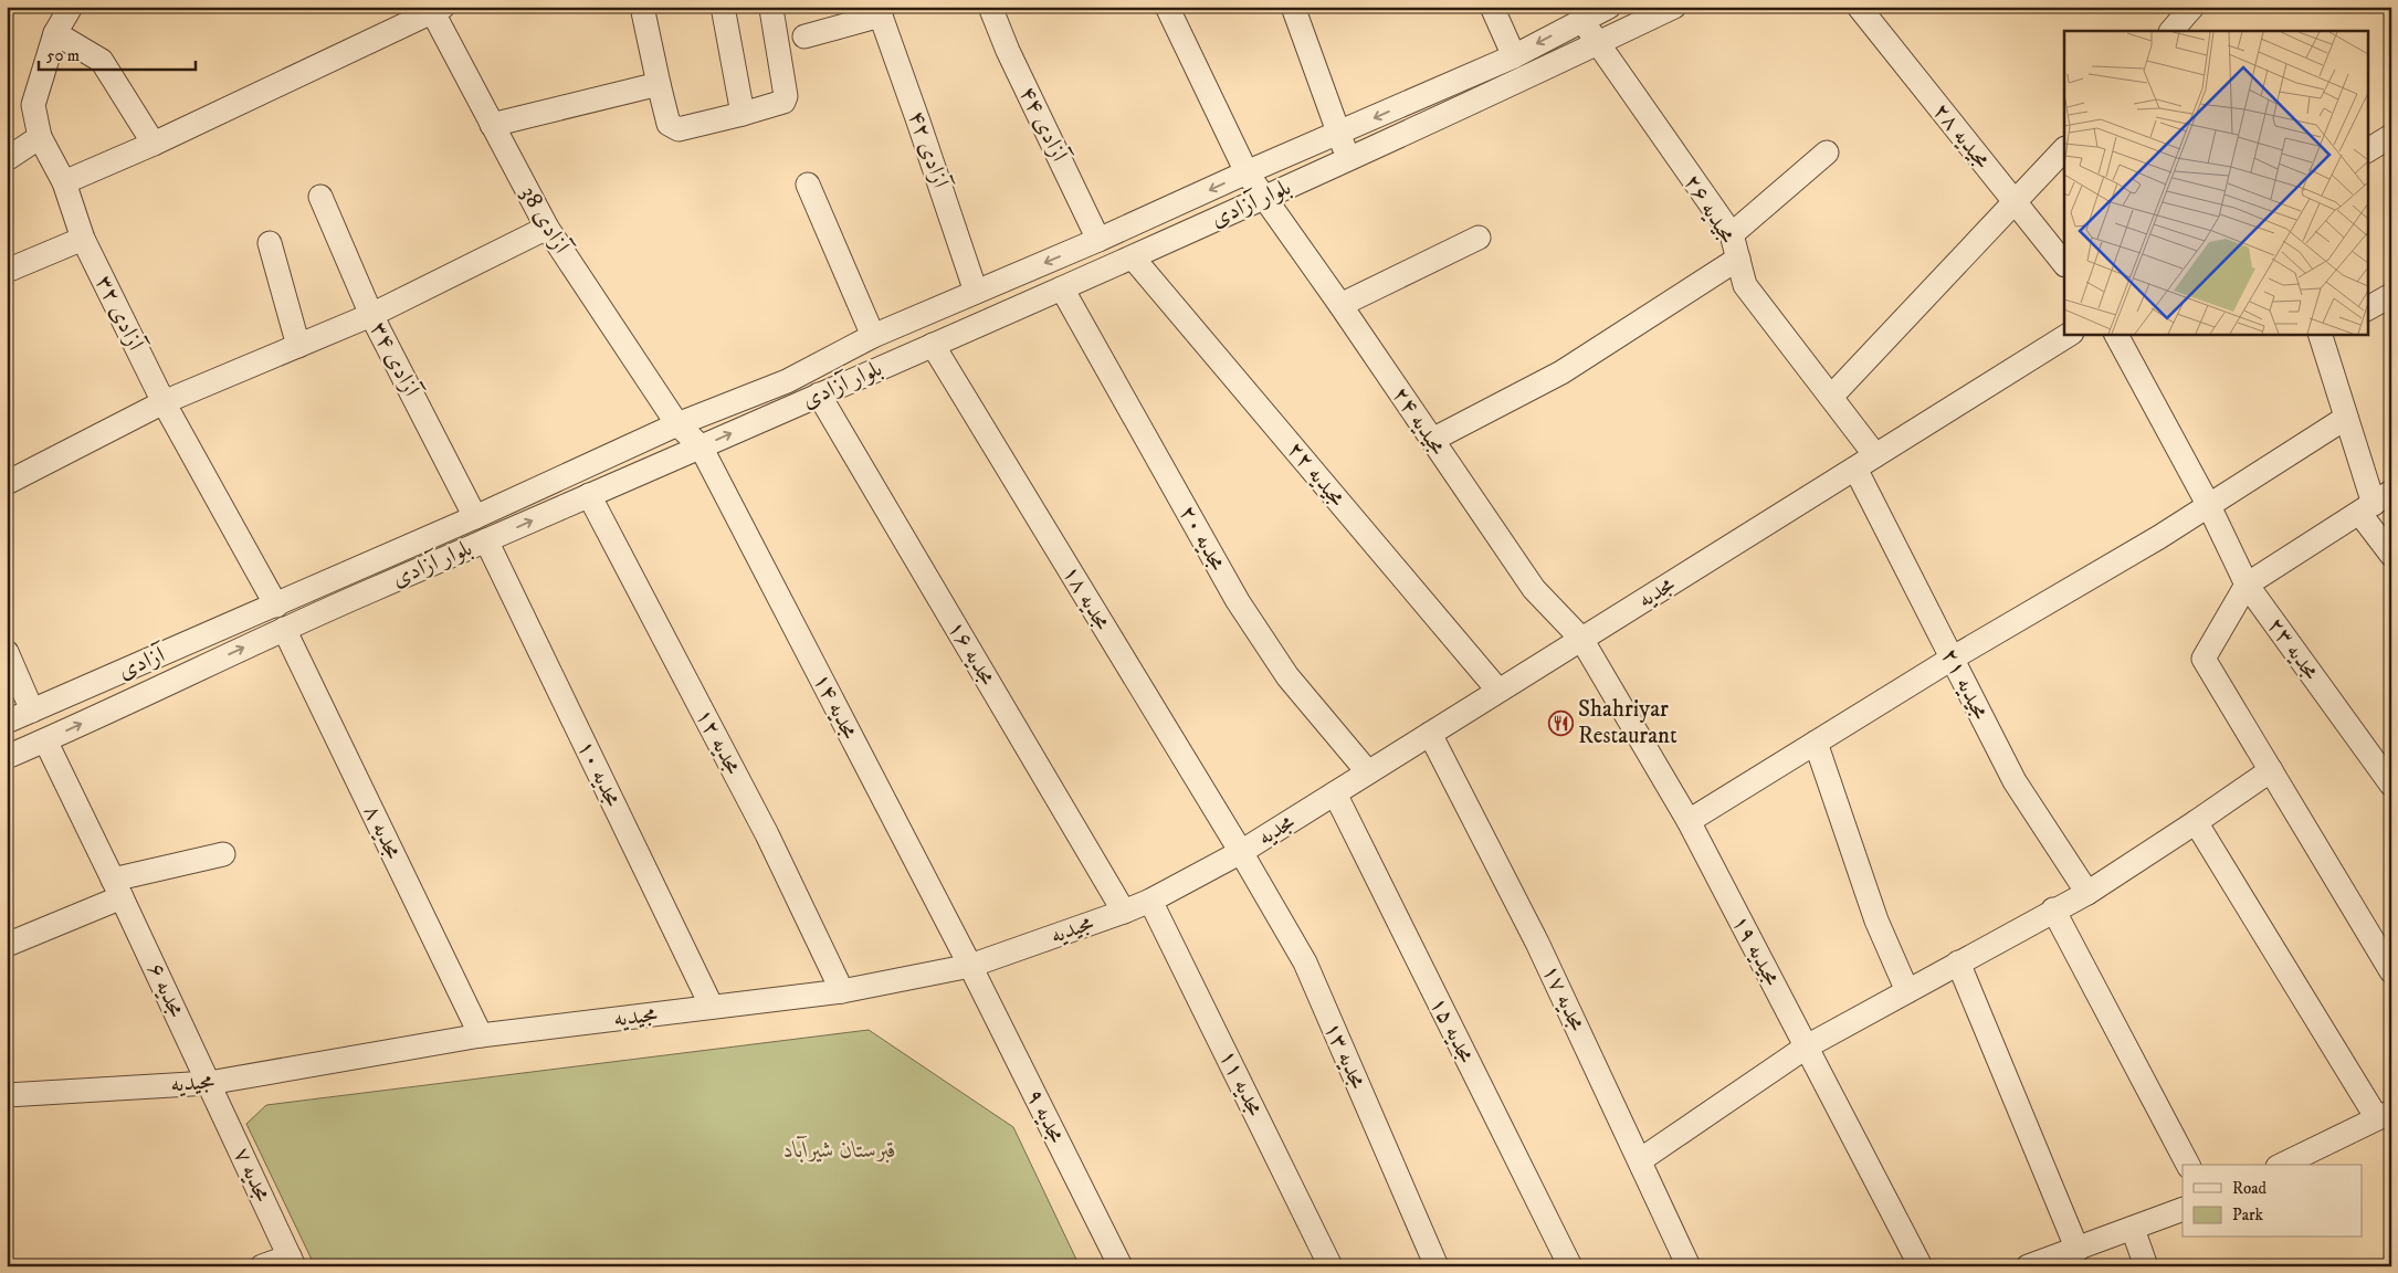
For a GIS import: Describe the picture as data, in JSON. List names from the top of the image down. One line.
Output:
{"streets":{"street":["آزادی ۴۴","مجیدیه ۲۸","آزادی ۴۲","بلوار آزادی","مجیدیه ۲۶","آزادی 38","آزادی ۳۲","آزادی ۳۴","مجیدیه ۲۴","مجیدیه ۲۲","مجدیه ۲۰","مجدیه","مجدیه ۱۸","مجدیه ۲۳","مجدیه ۱۶","آزادی","مجیدیه ۲۱","مجدیه ۱۴","مجدیه ۱۲","مجدیه ۱۰","مجدیه ۸","مجیدیه","مجیدیه ۱۹","مجدیه ۶","مجدیه ۱۷","مجدیه ۱۵","مجدیه ۱۳","مجدیه ۱۱","مجدیه ۹","مجدیه ۷"]},"crossings":[["آزادی ۴۴","بلوار آزادی"],["آزادی ۴۲","بلوار آزادی"],["بلوار آزادی","مجیدیه ۲۶"],["بلوار آزادی","آزادی 38"],["بلوار آزادی","آزادی ۳۲"],["بلوار آزادی","آزادی ۳۴"],["بلوار آزادی","مجیدیه ۲۴"],["بلوار آزادی","مجیدیه ۲۲"],["بلوار آزادی","مجدیه ۲۰"],["بلوار آزادی","مجدیه ۱۸"],["بلوار آزادی","مجدیه ۱۶"],["بلوار آزادی","آزادی"],["بلوار آزادی","مجدیه ۱۴"],["بلوار آزادی","مجدیه ۱۲"],["بلوار آزادی","مجدیه ۱۰"],["بلوار آزادی","مجدیه ۸"],["بلوار آزادی","مجدیه ۶"],["مجیدیه ۲۶","مجدیه"],["آزادی 38","مجدیه ۱۴"],["آزادی ۳۲","آزادی"],["مجیدیه ۲۴","مجدیه"],["مجیدیه ۲۴","مجیدیه ۱۹"],["مجیدیه ۲۲","مجدیه"],["مجدیه ۲۰","مجدیه"],["مجدیه","مجدیه ۱۸"],["مجدیه","مجیدیه ۲۱"],["مجدیه","مجیدیه"],["مجدیه","مجیدیه ۱۹"],["مجدیه","مجدیه ۱۷"],["مجدیه","مجدیه ۱۵"],["مجدیه","مجدیه ۱۳"],["مجدیه ۱۸","مجیدیه"],["مجدیه ۱۸","مجدیه ۱۳"],["مجدیه ۱۶","مجیدیه"],["مجدیه ۱۴","مجیدیه"],["مجدیه ۱۴","مجدیه ۹"],["مجدیه ۱۲","مجیدیه"],["مجدیه ۱۰","مجیدیه"],["مجدیه ۸","مجیدیه"],["مجیدیه","مجدیه ۶"],["مجیدیه","مجدیه ۱۳"],["مجیدیه","مجدیه ۱۱"],["مجیدیه","مجدیه ۹"],["مجیدیه","مجدیه ۷"],["مجدیه ۶","مجدیه ۷"]],"parks":["قبرستان شیرآباد"],"places":{"restaurant":["Shahriyar Restaurant"]},"legend":["Road","Park"],"scale_bar":"50 m"}
